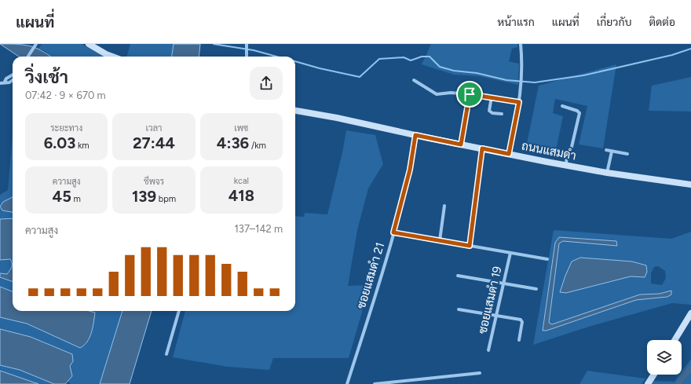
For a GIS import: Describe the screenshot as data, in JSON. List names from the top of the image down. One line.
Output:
{"streets":{"street":["ถนนแสมดำ","ซอยแสมดำ 21","ซอยแสมดำ 19"]},"crossings":[["ถนนแสมดำ","ซอยแสมดำ 21"]],"page":{"header":"แผนที่","nav":["หน้าแรก","แผนที่","เกี่ยวกับ","ติดต่อ"],"heading":["วิ่งเช้า","07:42 · 9 × 670 m"],"stats":[["ระยะทาง","6.03 km"],["เวลา","27:44"],["เพซ","4:36 /km"],["ความสูง","45 m"],["ชีพจร","139 bpm"],["kcal","418"]],"chart":["ความสูง","137–142 m"]}}
